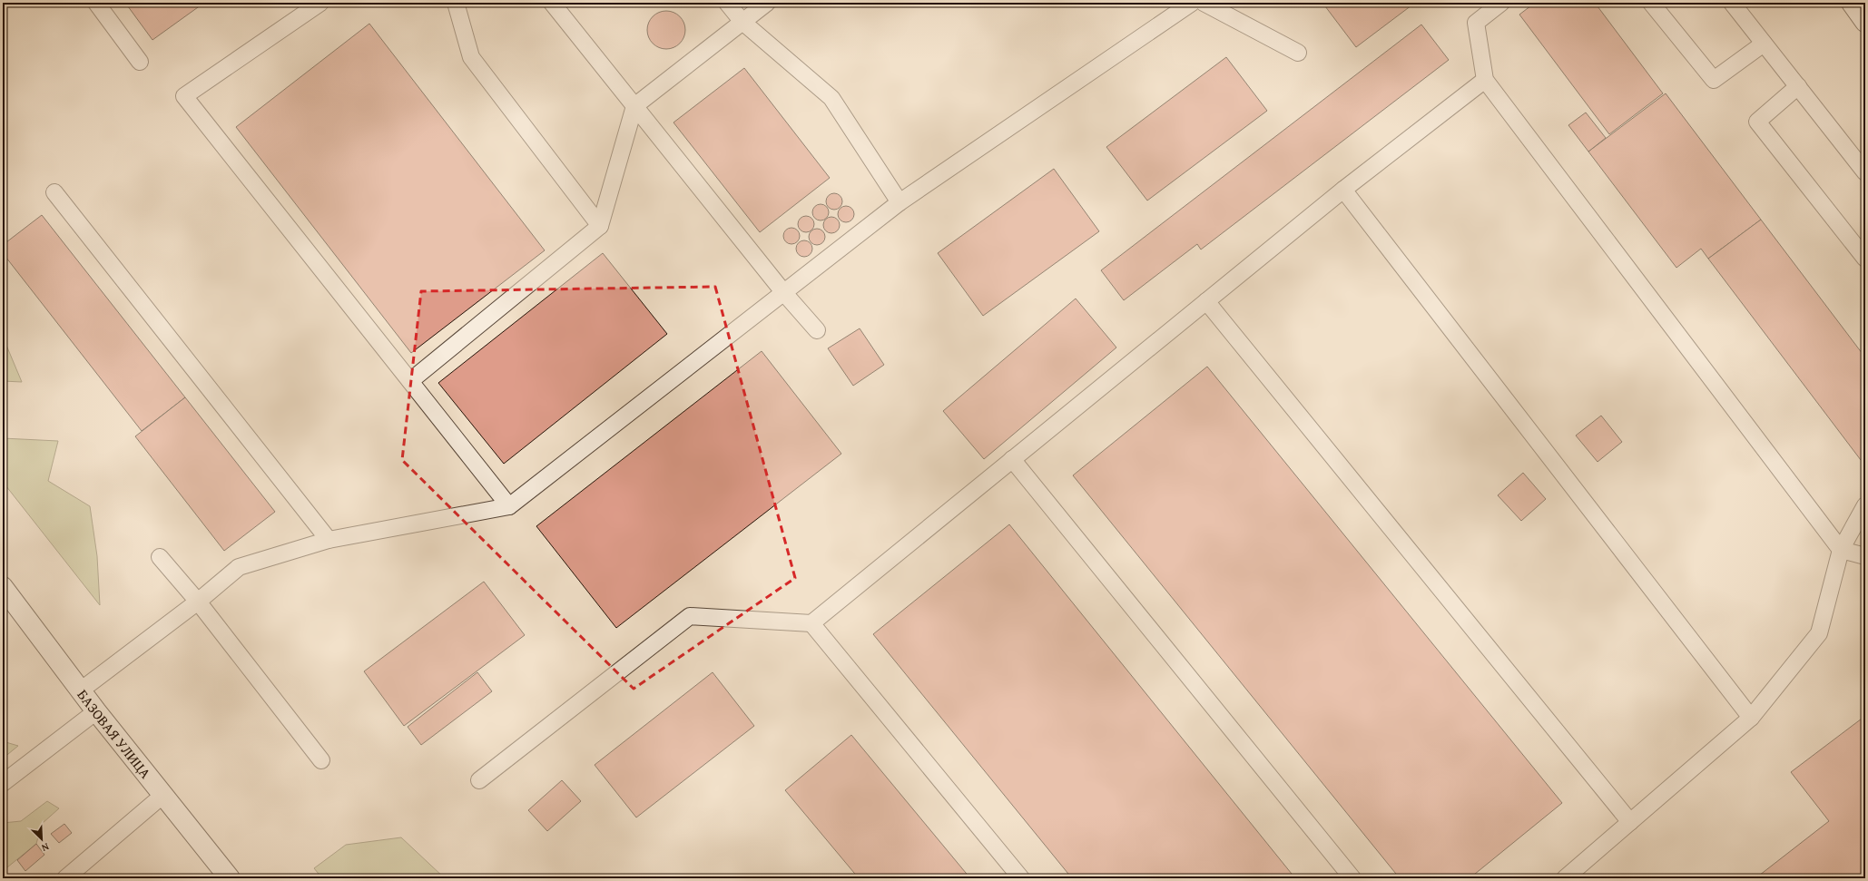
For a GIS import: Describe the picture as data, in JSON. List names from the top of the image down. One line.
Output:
{"streets":{"street":["БАЗОВАЯ УЛИЦА"]},"north":"bottom right"}
